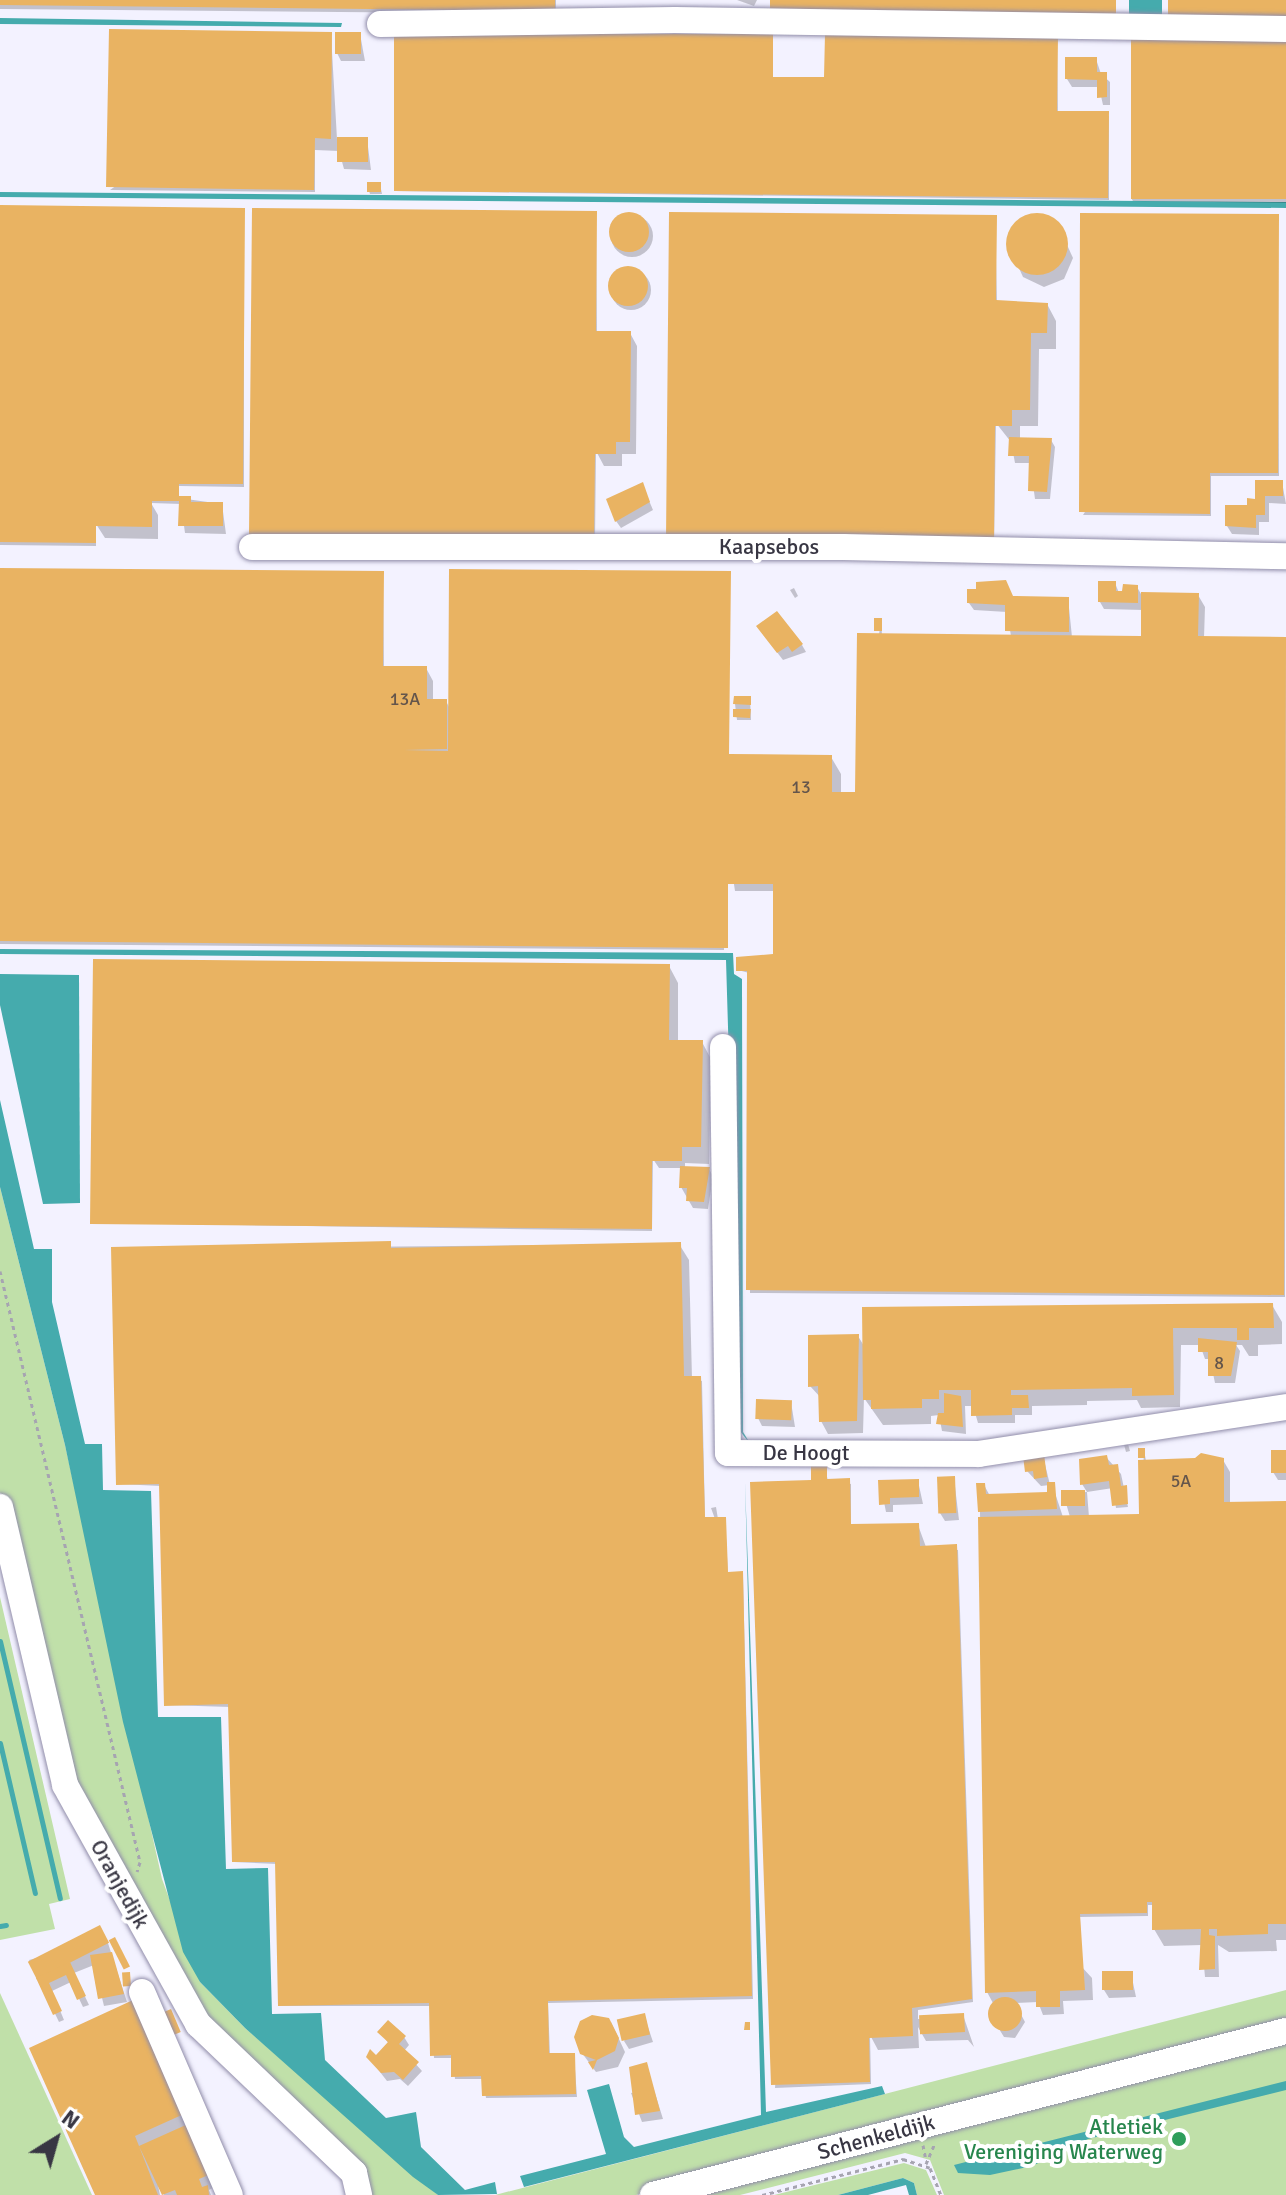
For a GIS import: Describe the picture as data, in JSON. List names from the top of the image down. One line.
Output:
{"streets":{"street":["Kaapsebos","De Hoogt","Oranjedijk","Schenkeldijk"]},"places":["Atletiek Vereniging Waterweg"],"house_numbers":["13A","13","8","5A"],"north":"top right"}
